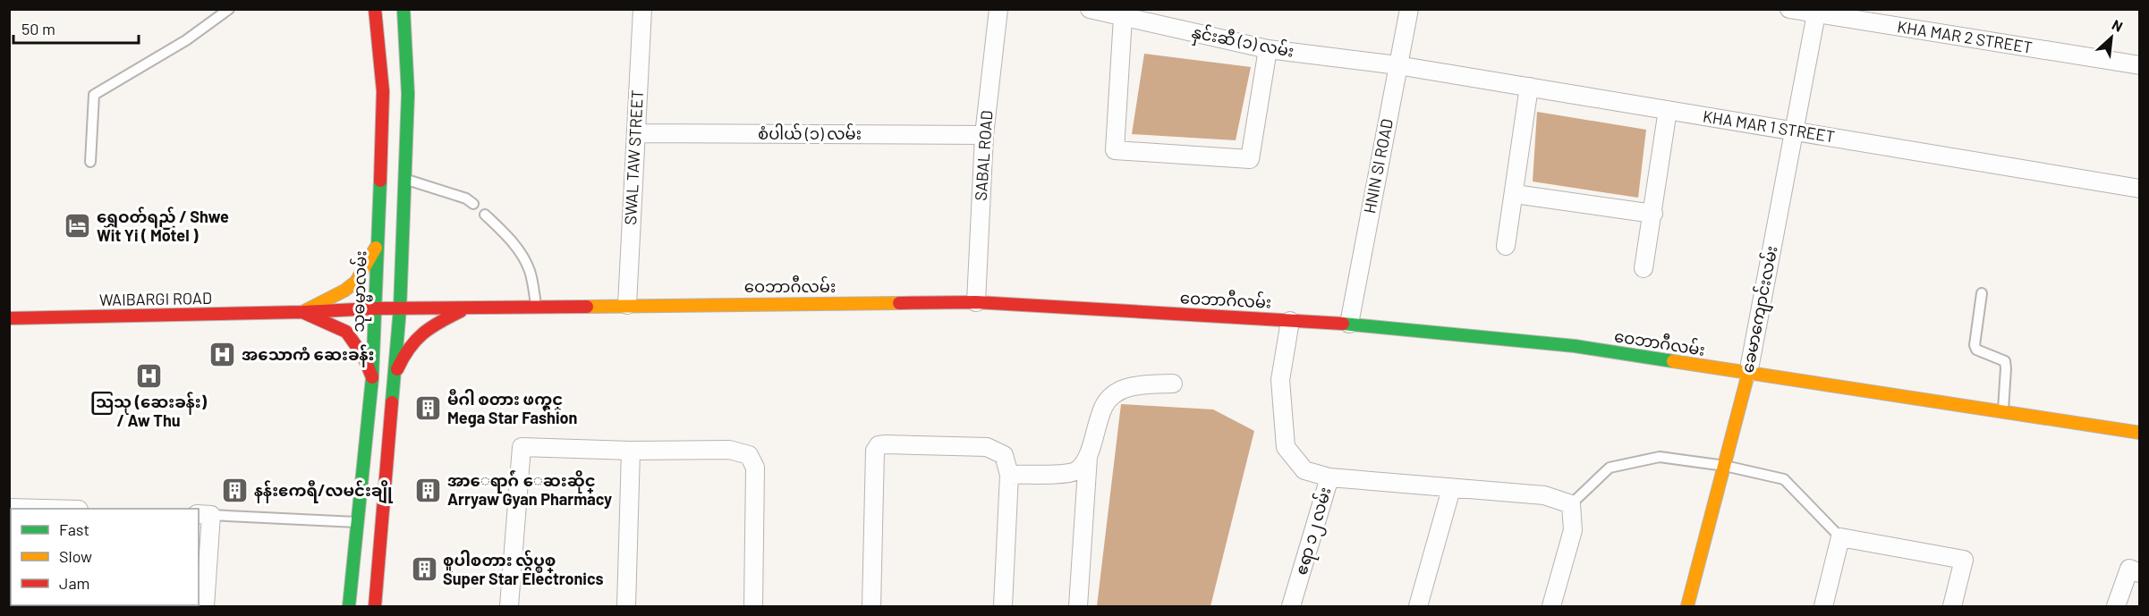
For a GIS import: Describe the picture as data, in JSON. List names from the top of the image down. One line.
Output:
{"streets":{"main road":["ဝေဘာဂီလမ်း","သုဓမ္မာလမ်း","WAIBARGI ROAD","ခေမာကျောင်းလမ်း"],"street":["KHA MAR 2 STREET","နှင်းဆီ (၁) လမ်း","KHA MAR 1 STREET","စံပါယ် (၁) လမ်း","SABAL ROAD","SWAL TAW STREET","HNIN SI ROAD","ဧရာ ၁၂ လမ်း"]},"crossings":[["KHA MAR 2 STREET","ခေမာကျောင်းလမ်း"],["နှင်းဆီ (၁) လမ်း","KHA MAR 1 STREET"],["နှင်းဆီ (၁) လမ်း","HNIN SI ROAD"],["KHA MAR 1 STREET","HNIN SI ROAD"],["KHA MAR 1 STREET","ခေမာကျောင်းလမ်း"],["စံပါယ် (၁) လမ်း","SABAL ROAD"],["စံပါယ် (၁) လမ်း","SWAL TAW STREET"],["SABAL ROAD","ဝေဘာဂီလမ်း"],["SWAL TAW STREET","ဝေဘာဂီလမ်း"],["HNIN SI ROAD","ဝေဘာဂီလမ်း"],["ဝေဘာဂီလမ်း","သုဓမ္မာလမ်း"],["ဝေဘာဂီလမ်း","WAIBARGI ROAD"],["ဝေဘာဂီလမ်း","ခေမာကျောင်းလမ်း"],["ဝေဘာဂီလမ်း","ဧရာ ၁၂ လမ်း"]],"places":{"hotel":["ရွှေဝတ်ရည် / Shwe Wit Yi ( Motel )"],"hospital":["အသောကံ ဆေးခန်း","သြသု (ဆေးခန်း) / Aw Thu"],"building":["မီဂါ စတား ဖက္ရွင္ Mega Star Fashion","အာေရာဂ်ံ ေဆးဆိုင္ Arryaw Gyan Pharmacy","နန်းဧကရီ/လမင်းချို","စူပါစတား လ်ွပ္စစ္ Super Star Electronics"]},"legend":["Fast","Slow","Jam"],"scale_bar":"50 m","north":"top right"}
